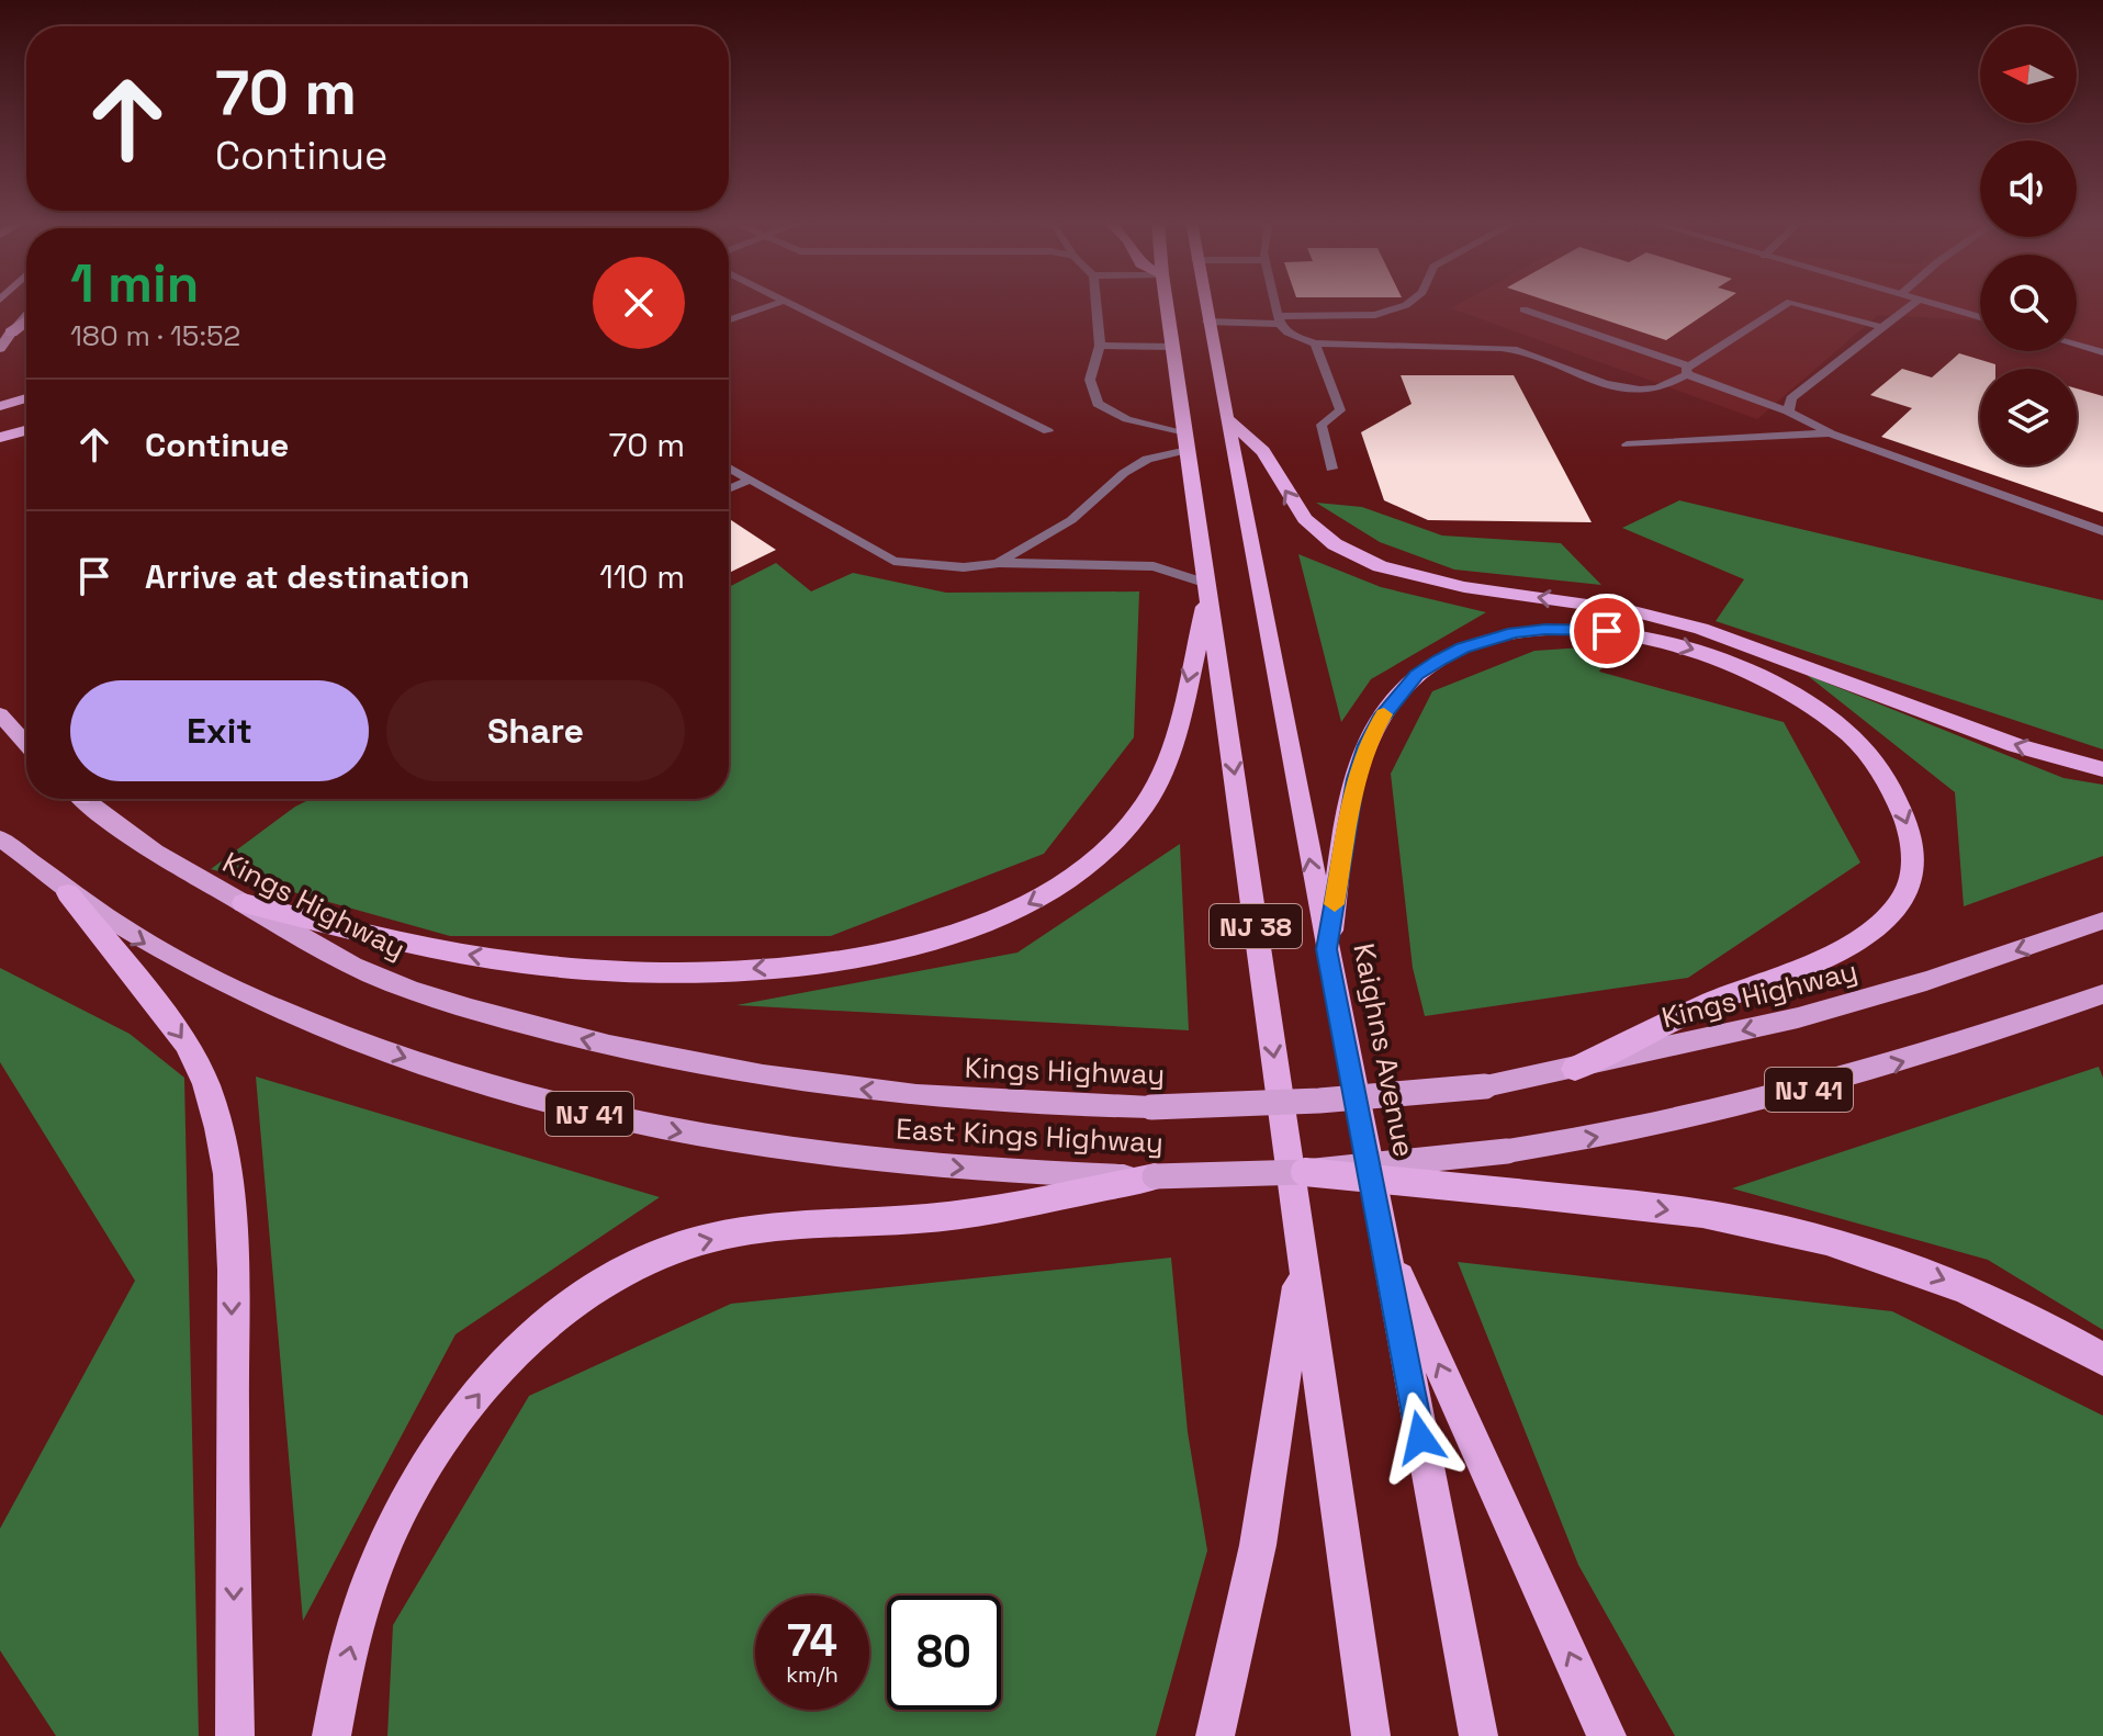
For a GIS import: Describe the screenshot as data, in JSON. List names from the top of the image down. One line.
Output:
{"streets":{"highway":["NJ 38","Kaighns Avenue"],"main road":["Kings Highway","NJ 41","East Kings Highway"]},"one_way":["Kings Highway","East Kings Highway"],"north":"left","page":{"turn":["70 m","Continue"],"heading":["1 min","180 m · 15:52"],"list":[{"name":"Continue","value":"70 m"},{"name":"Arrive at destination","value":"110 m"}],"buttons":["Exit","Share"],"speed":"74 km/h","limit":"80"}}
